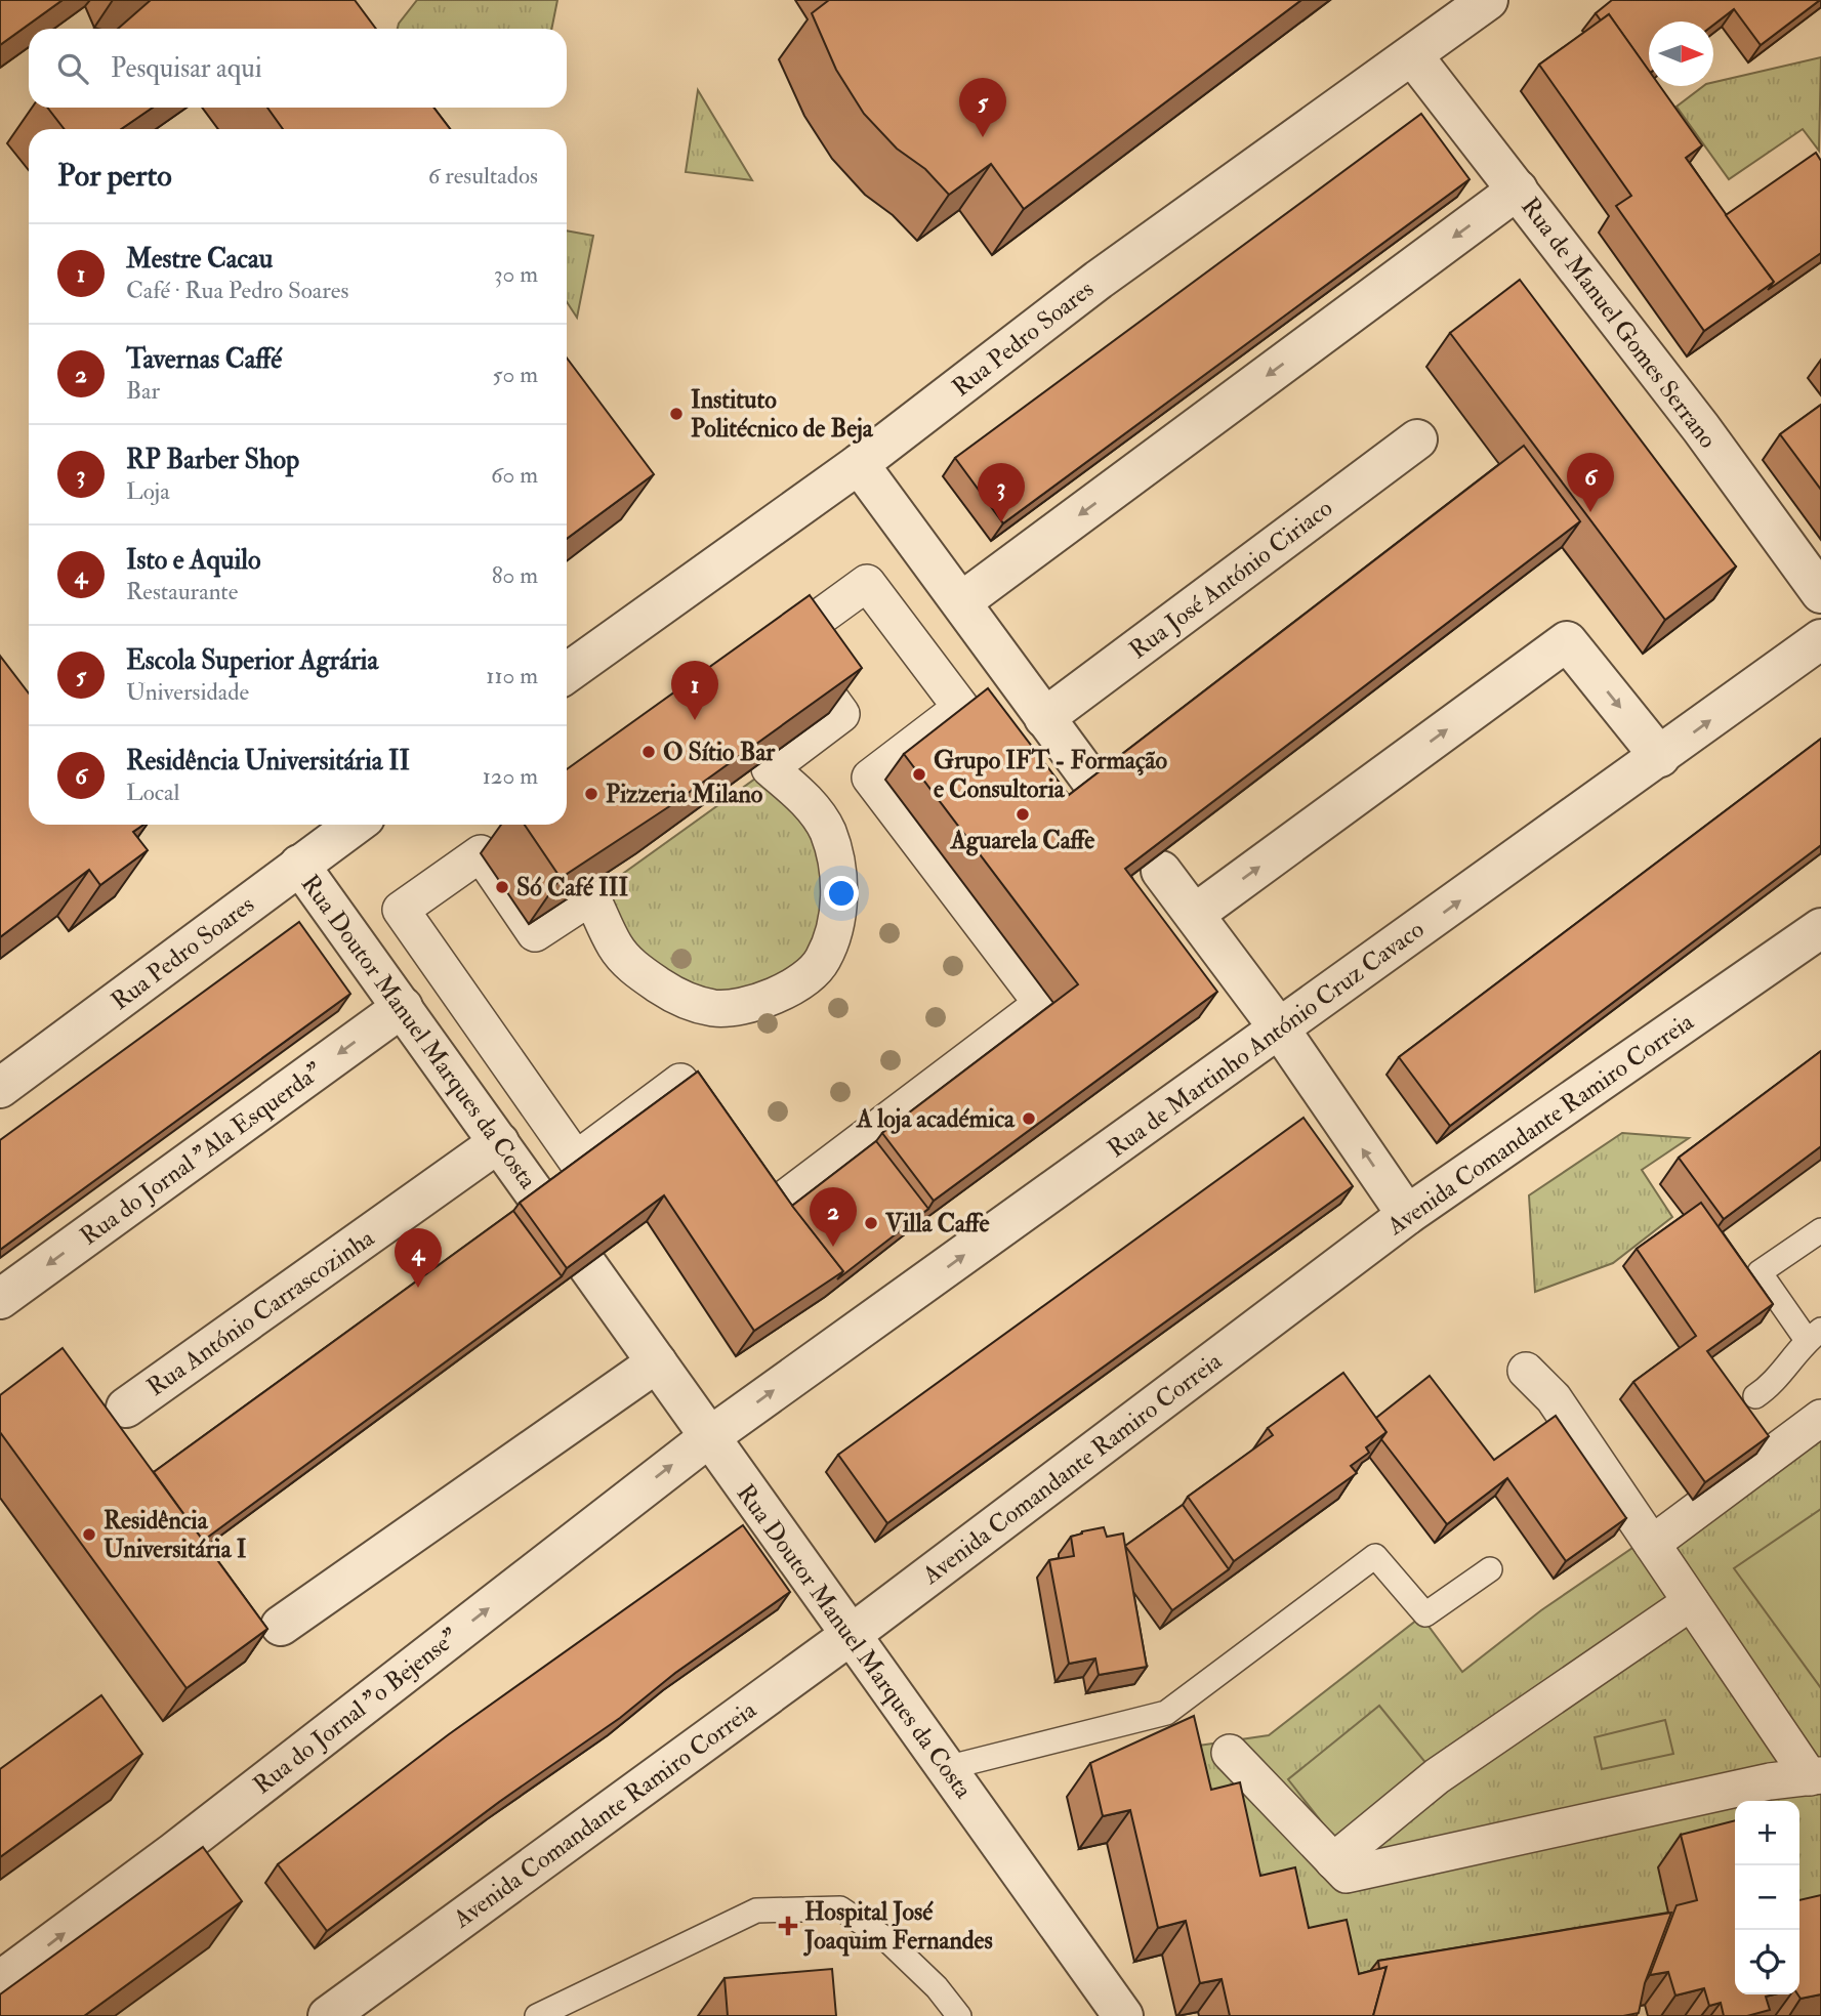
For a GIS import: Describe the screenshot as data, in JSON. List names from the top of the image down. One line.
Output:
{"streets":{"street":["Rua de Manuel Gomes Serrano","Rua Pedro Soares","Rua José António Ciriaco","Rua Doutor Manuel Marques da Costa","Rua de Martinho António Cruz Cavaco","Avenida Comandante Ramiro Correia","Rua do Jornal \"Ala Esquerda\"","Rua António Carrascozinha","Rua do Jornal \"o Bejense\""]},"crossings":[["Rua de Manuel Gomes Serrano","Rua Pedro Soares"],["Rua Pedro Soares","Rua Doutor Manuel Marques da Costa"],["Rua Doutor Manuel Marques da Costa","Rua de Martinho António Cruz Cavaco"],["Rua Doutor Manuel Marques da Costa","Avenida Comandante Ramiro Correia"],["Rua Doutor Manuel Marques da Costa","Rua do Jornal \"Ala Esquerda\""],["Rua Doutor Manuel Marques da Costa","Rua António Carrascozinha"],["Rua Doutor Manuel Marques da Costa","Rua do Jornal \"o Bejense\""],["Rua de Martinho António Cruz Cavaco","Rua do Jornal \"o Bejense\""]],"one_way":["Rua de Martinho António Cruz Cavaco","Rua do Jornal \"Ala Esquerda\""],"places":{"other":["Instituto Politécnico de Beja","O Sítio Bar","Grupo IFT - Formação e Consultoria","Pizzeria Milano","Aguarela Caffe","Só Café III","A loja académica","Villa Caffe","Residência Universitária I"],"health":["Hospital José Joaquim Fernandes"]},"north":"right","page":{"search":"Pesquisar aqui","pins":["5","6","3","1","2","4"],"heading":["Por perto","6 resultados"],"list":[{"mark":"1","name":"Mestre Cacau","note":"Café · Rua Pedro Soares","value":"30 m"},{"mark":"2","name":"Tavernas Caffé","note":"Bar","value":"50 m"},{"mark":"3","name":"RP Barber Shop","note":"Loja","value":"60 m"},{"mark":"4","name":"Isto e Aquilo","note":"Restaurante","value":"80 m"},{"mark":"5","name":"Escola Superior Agrária","note":"Universidade","value":"110 m"},{"mark":"6","name":"Residência Universitária II","note":"Local","value":"120 m"}],"map_buttons":["+","−"]}}
